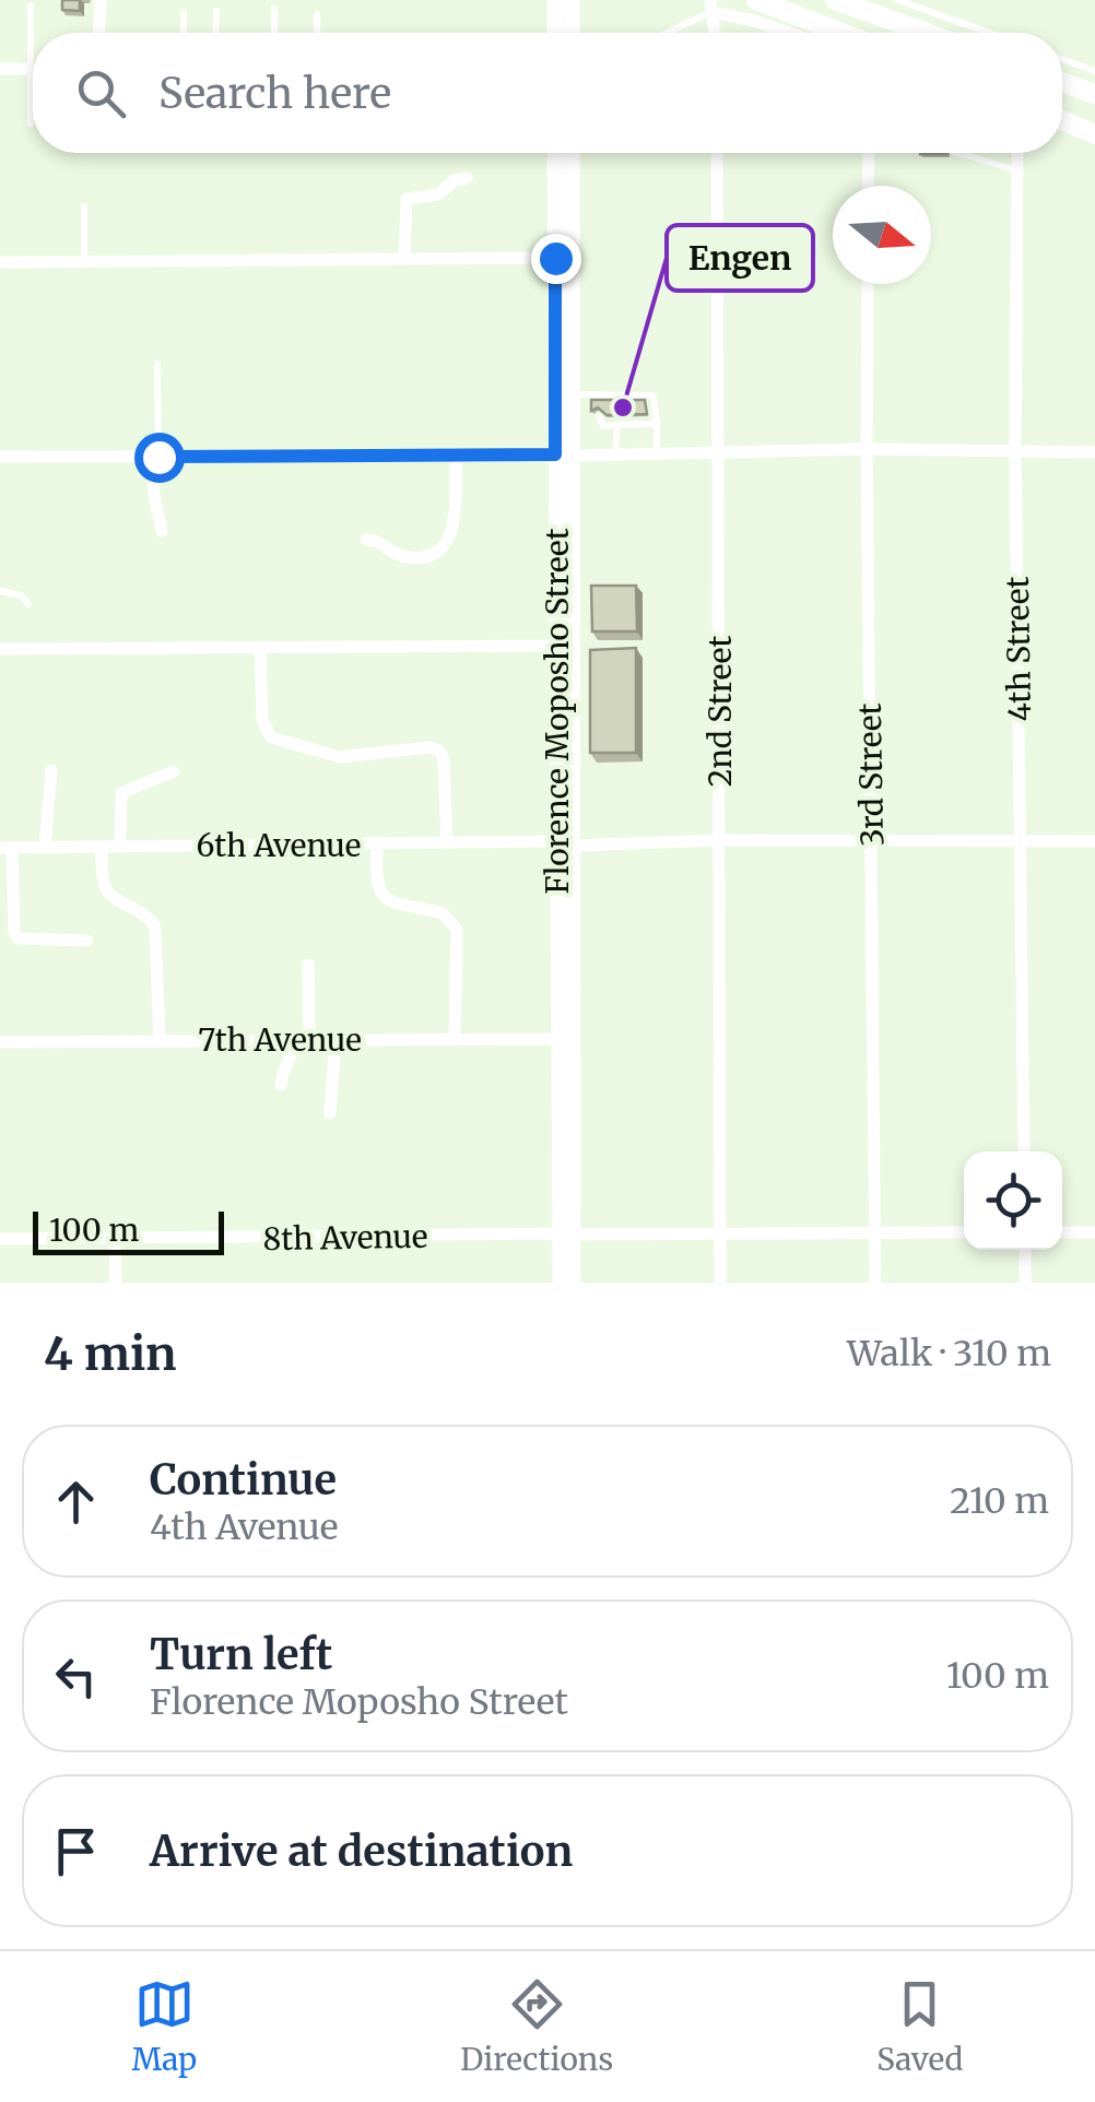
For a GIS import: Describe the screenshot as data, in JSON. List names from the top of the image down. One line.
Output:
{"streets":{"street":["4th Street","Florence Moposho Street","2nd Street","3rd Street","6th Avenue","7th Avenue","8th Avenue"]},"crossings":[["4th Street","6th Avenue"],["Florence Moposho Street","6th Avenue"],["Florence Moposho Street","7th Avenue"],["Florence Moposho Street","8th Avenue"],["2nd Street","6th Avenue"],["2nd Street","8th Avenue"],["3rd Street","6th Avenue"],["3rd Street","8th Avenue"]],"places":["Engen"],"scale_bar":"100 m","north":"right","page":{"search":"Search here","scale":"100 m","heading":["4 min","Walk · 310 m"],"list":[["Continue","4th Avenue","210 m"],["Turn left","Florence Moposho Street","100 m"],"Arrive at destination"],"nav":["Map","Directions","Saved"]}}
